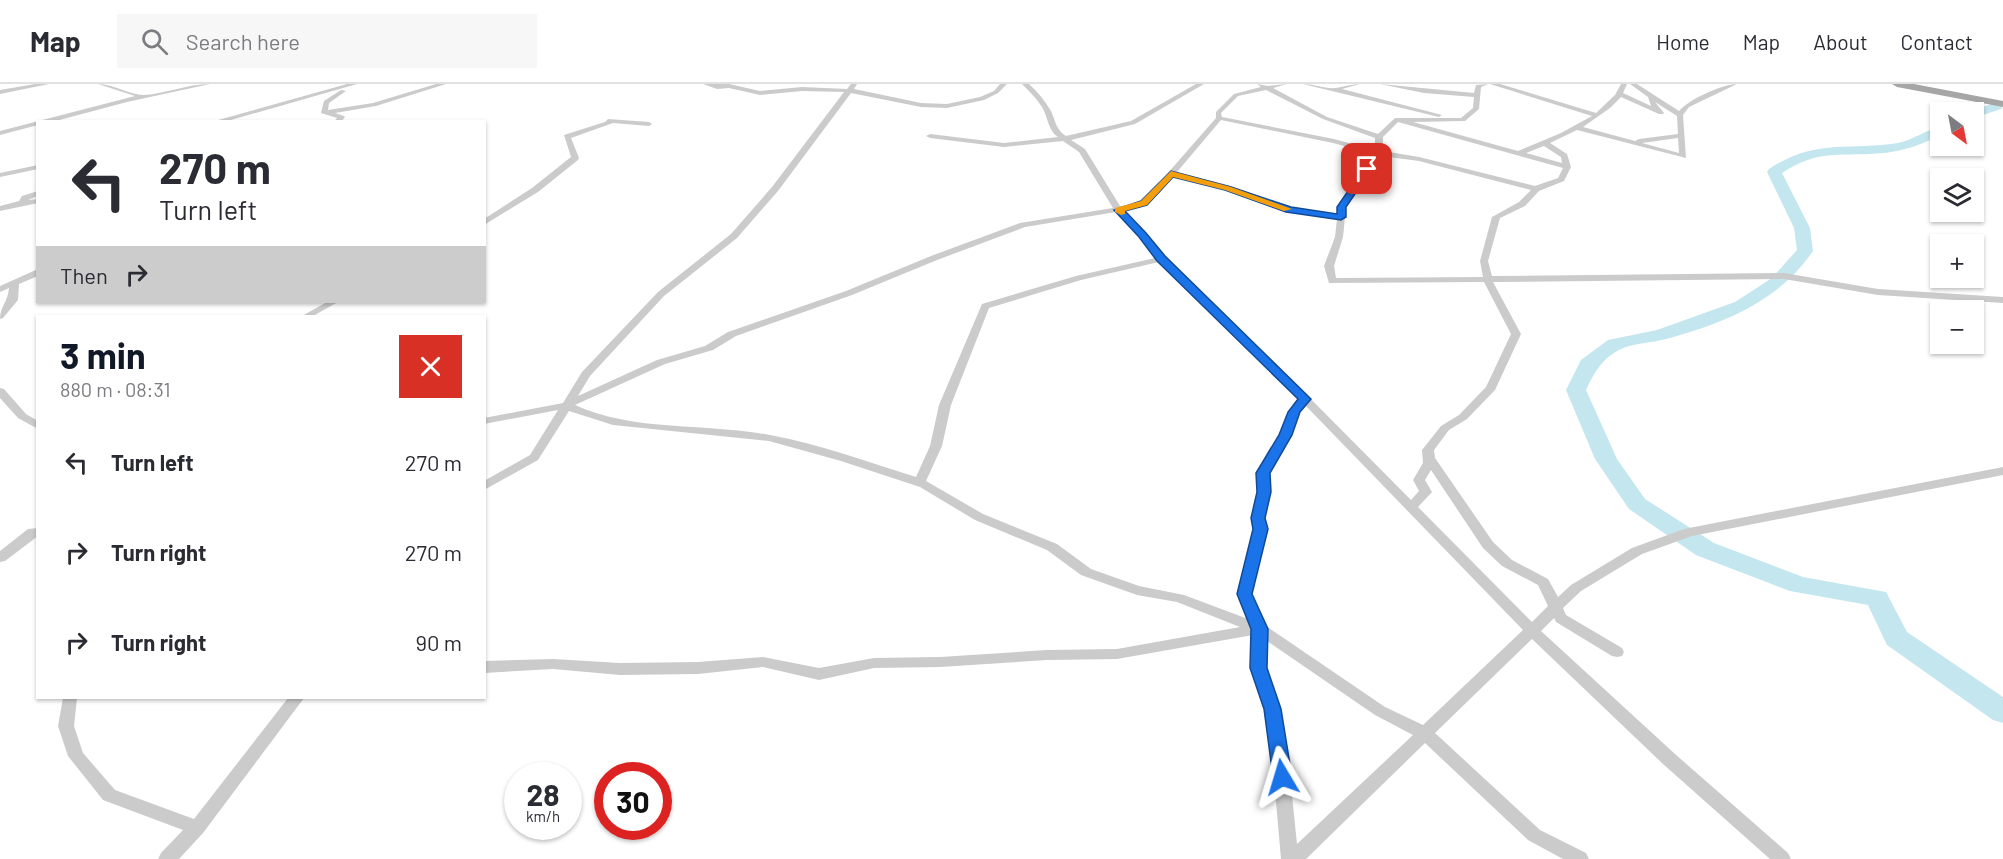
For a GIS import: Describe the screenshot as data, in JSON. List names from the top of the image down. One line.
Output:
{"north":"bottom right","page":{"header":"Map","search":"Search here","nav":["Home","Map","About","Contact"],"map_buttons":["+","−"],"turn":["270 m","Turn left"],"then":"Then","heading":["3 min","880 m · 08:31"],"list":[{"name":"Turn left","value":"270 m"},{"name":"Turn right","value":"270 m"},{"name":"Turn right","value":"90 m"}],"speed":"28 km/h","limit":"30"}}
